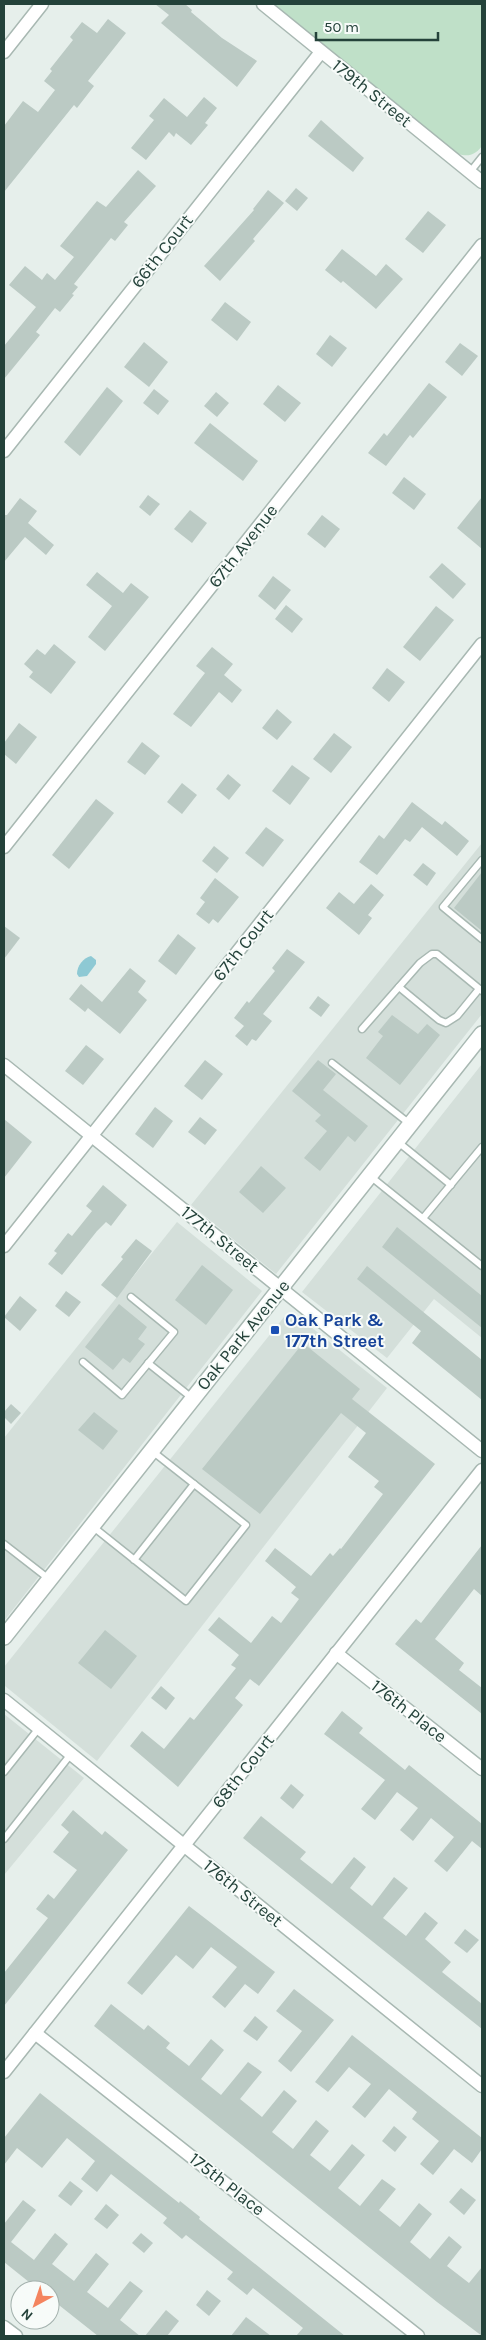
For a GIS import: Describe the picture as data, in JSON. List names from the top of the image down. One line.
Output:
{"streets":{"street":["179th Street","66th Court","67th Avenue","67th Court","177th Street","Oak Park Avenue","176th Place","68th Court","176th Street","175th Place"]},"crossings":[["179th Street","66th Court"],["67th Court","177th Street"],["177th Street","Oak Park Avenue"],["176th Place","68th Court"],["68th Court","176th Street"],["68th Court","175th Place"]],"places":{"transit":["Oak Park & 177th Street"]},"scale_bar":"50 m","north":"bottom left"}
